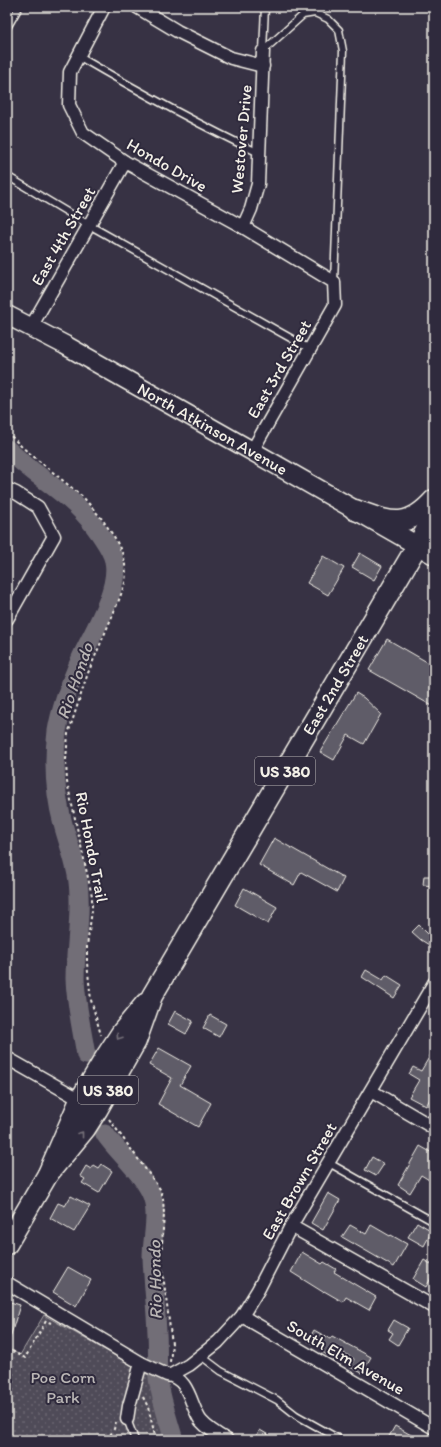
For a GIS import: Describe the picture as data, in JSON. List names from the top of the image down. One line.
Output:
{"streets":{"main road":["North Atkinson Avenue","East 2nd Street","US 380"],"street":["Westover Drive","Hondo Drive","East 4th Street","East 3rd Street","East Brown Street","South Elm Avenue"],"path":["Rio Hondo Trail"]},"crossings":[["Westover Drive","Hondo Drive"],["Hondo Drive","East 4th Street"],["Hondo Drive","East 3rd Street"],["East 4th Street","North Atkinson Avenue"],["East 3rd Street","North Atkinson Avenue"],["North Atkinson Avenue","East 2nd Street"],["East Brown Street","South Elm Avenue"]],"water":["Rio Hondo"],"parks":["Poe Corn Park"]}
